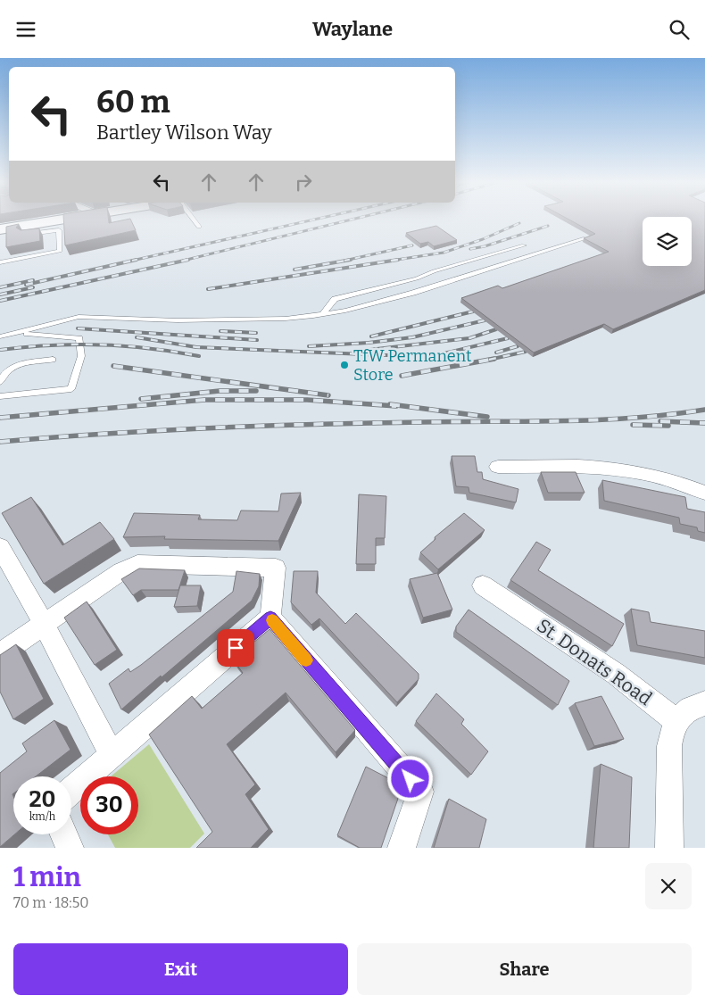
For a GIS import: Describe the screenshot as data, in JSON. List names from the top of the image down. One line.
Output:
{"streets":{"street":["St. Donats Road"]},"places":["TfW Permanent Store"],"page":{"header":"Waylane","turn":["60 m","Bartley Wilson Way"],"speed":"20 km/h","limit":"30","heading":["1 min","70 m · 18:50"],"buttons":["Exit","Share"]}}
